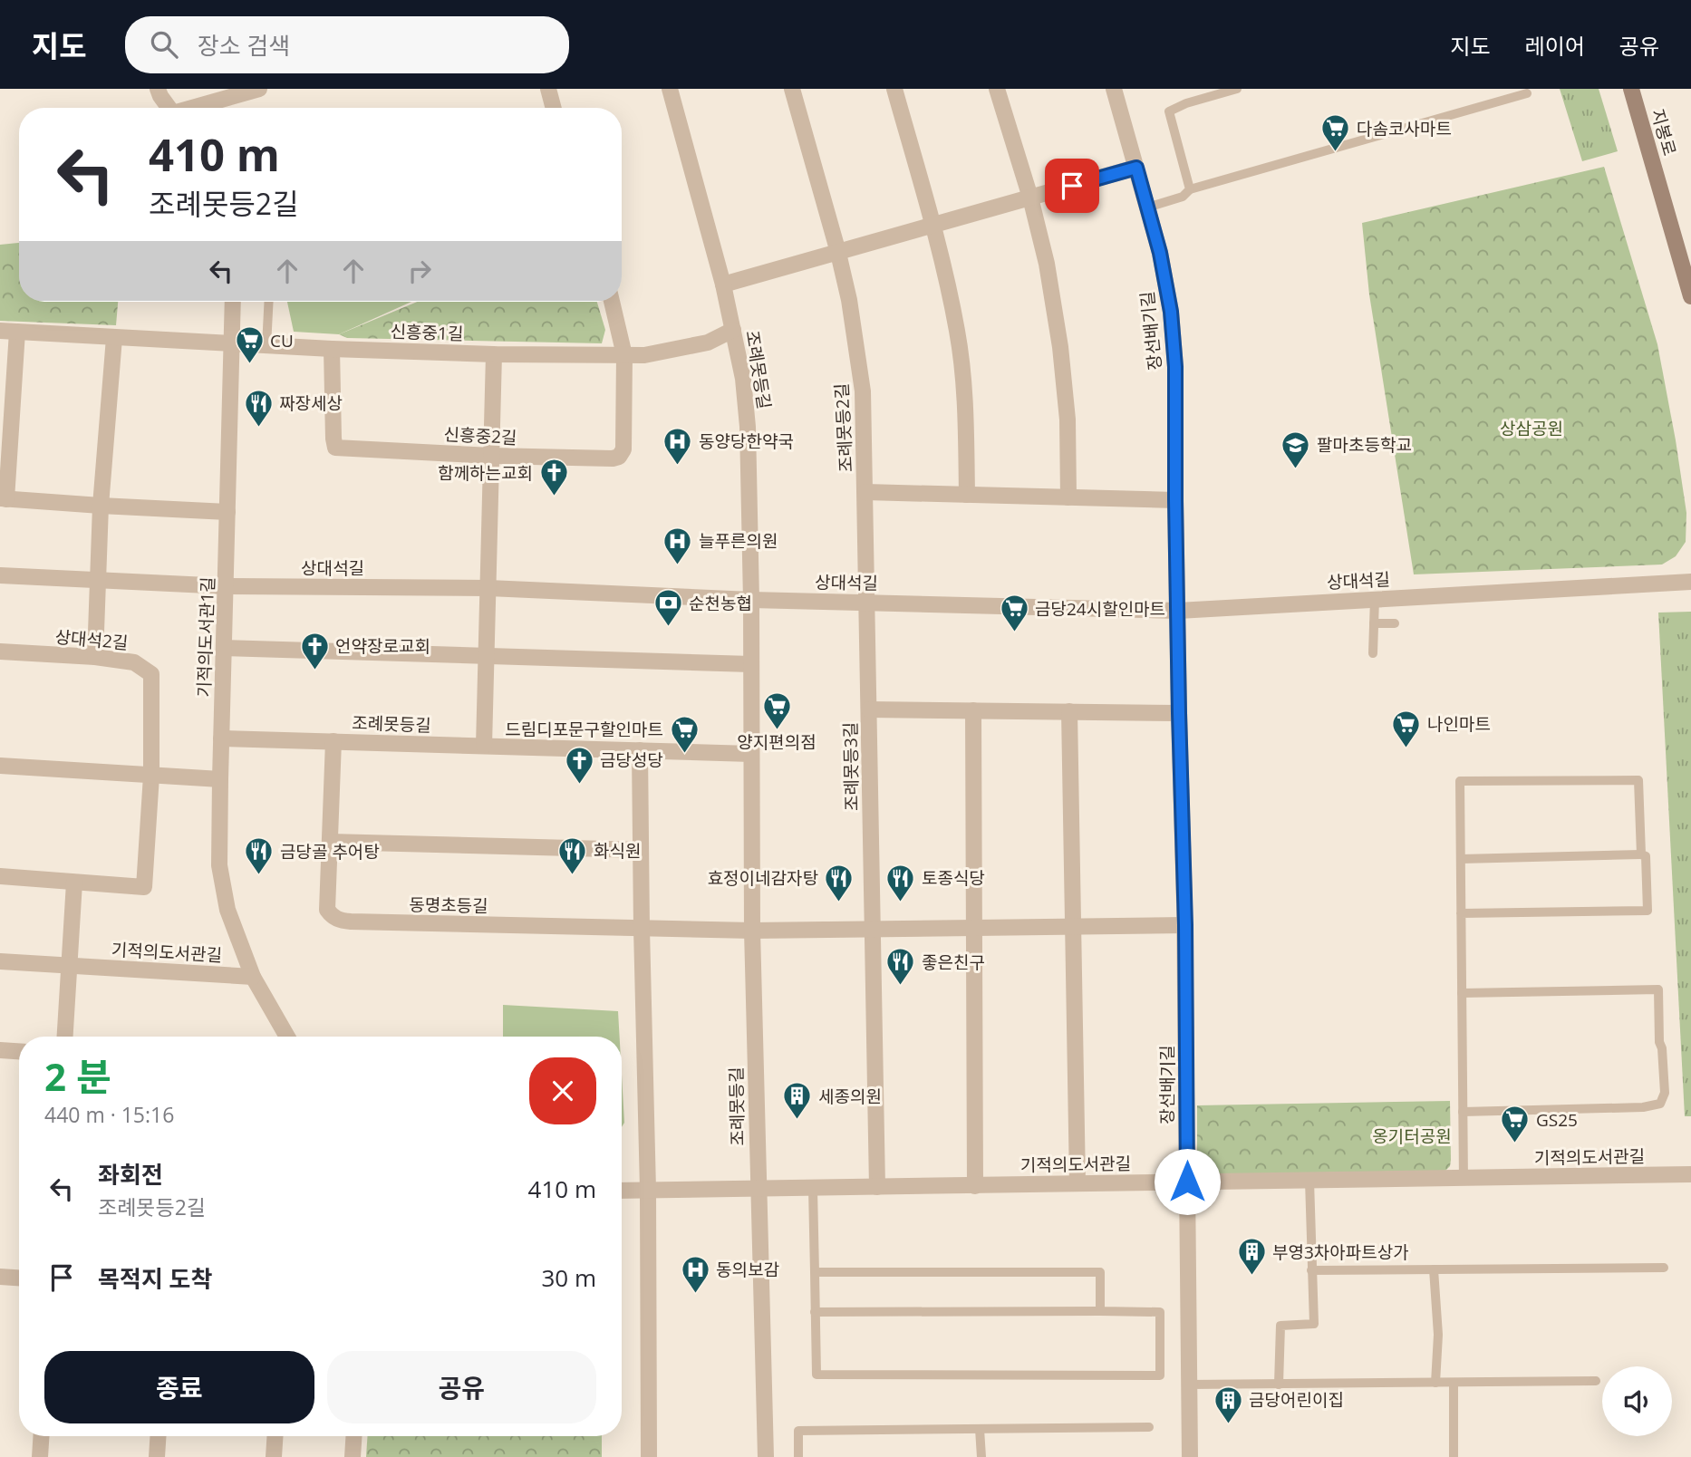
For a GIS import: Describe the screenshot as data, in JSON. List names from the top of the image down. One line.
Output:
{"streets":{"main road":["지봉로"],"street":["장선배기길","신흥중1길","조례못등길","조례못등2길","신흥중2길","상대석길","기적의도서관1길","상대석2길","조례못등3길","동명초등길","기적의도서관길"]},"crossings":[["장선배기길","상대석길"],["장선배기길","기적의도서관길"],["신흥중1길","조례못등길"],["신흥중1길","신흥중2길"],["신흥중1길","기적의도서관1길"],["조례못등길","상대석길"],["조례못등길","기적의도서관1길"],["조례못등길","동명초등길"],["조례못등길","기적의도서관길"],["조례못등2길","상대석길"],["조례못등2길","조례못등3길"],["상대석길","기적의도서관1길"],["상대석길","조례못등3길"],["기적의도서관1길","기적의도서관길"],["조례못등3길","기적의도서관길"]],"parks":["상삼공원","옹기터공원"],"places":{"supermarket":["다솜코사마트","CU","금당24시할인마트","양지편의점","나인마트","드림디포문구할인마트","GS25"],"restaurant":["짜장세상","화식원","금당골 추어탕","효정이네감자탕","토종식당","좋은친구"],"hospital":["동양당한약국","늘푸른의원","동의보감"],"school or university":["팔마초등학교"],"church":["함께하는교회","언약장로교회","금당성당"],"bank":["순천농협"],"building":["세종의원","부영3차아파트상가","금당어린이집"]},"page":{"header":"지도","search":"장소 검색","nav":["지도","레이어","공유"],"turn":["410 m","조례못등2길"],"heading":["2 분","440 m · 15:16"],"list":[{"name":"좌회전","note":"조례못등2길","value":"410 m"},{"name":"목적지 도착","value":"30 m"}],"buttons":["종료","공유"]}}
